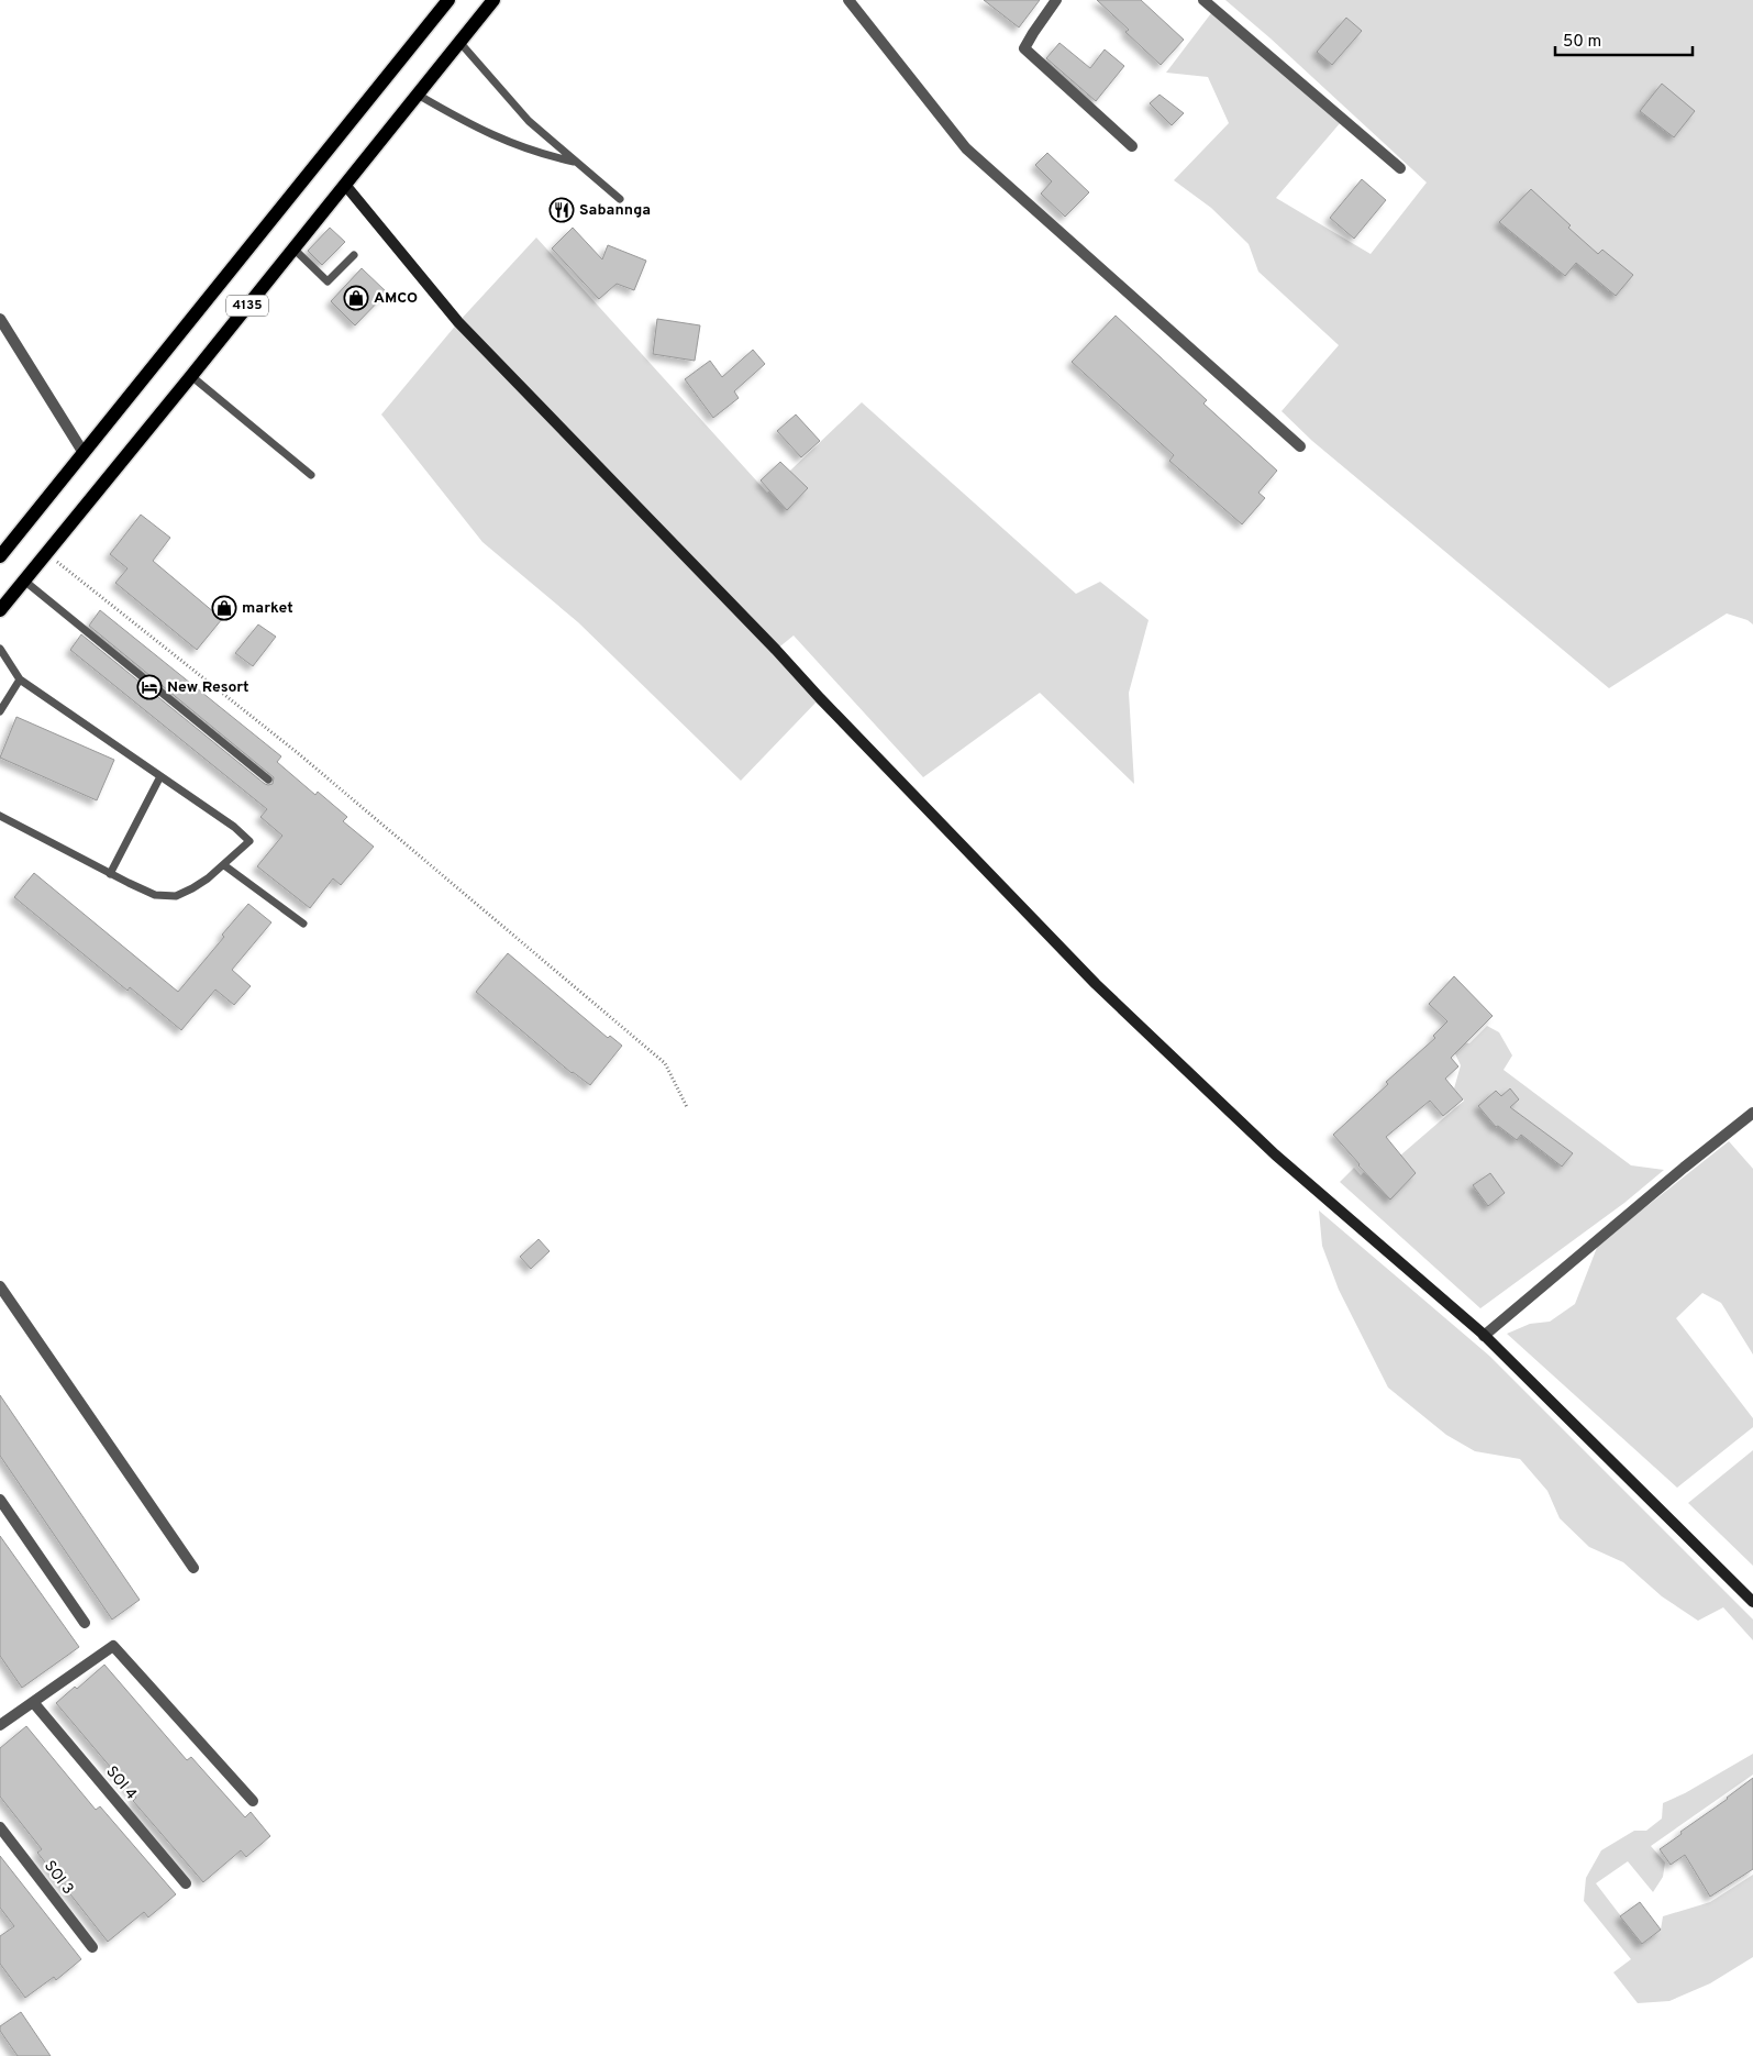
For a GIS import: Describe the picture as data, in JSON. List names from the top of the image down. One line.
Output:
{"streets":{"main road":["4135"],"street":["SOI 4","SOI 3"]},"places":{"restaurant":["Sabannga"],"shop":["AMCO","market"],"hotel":["New Resort"]},"scale_bar":"50 m"}
